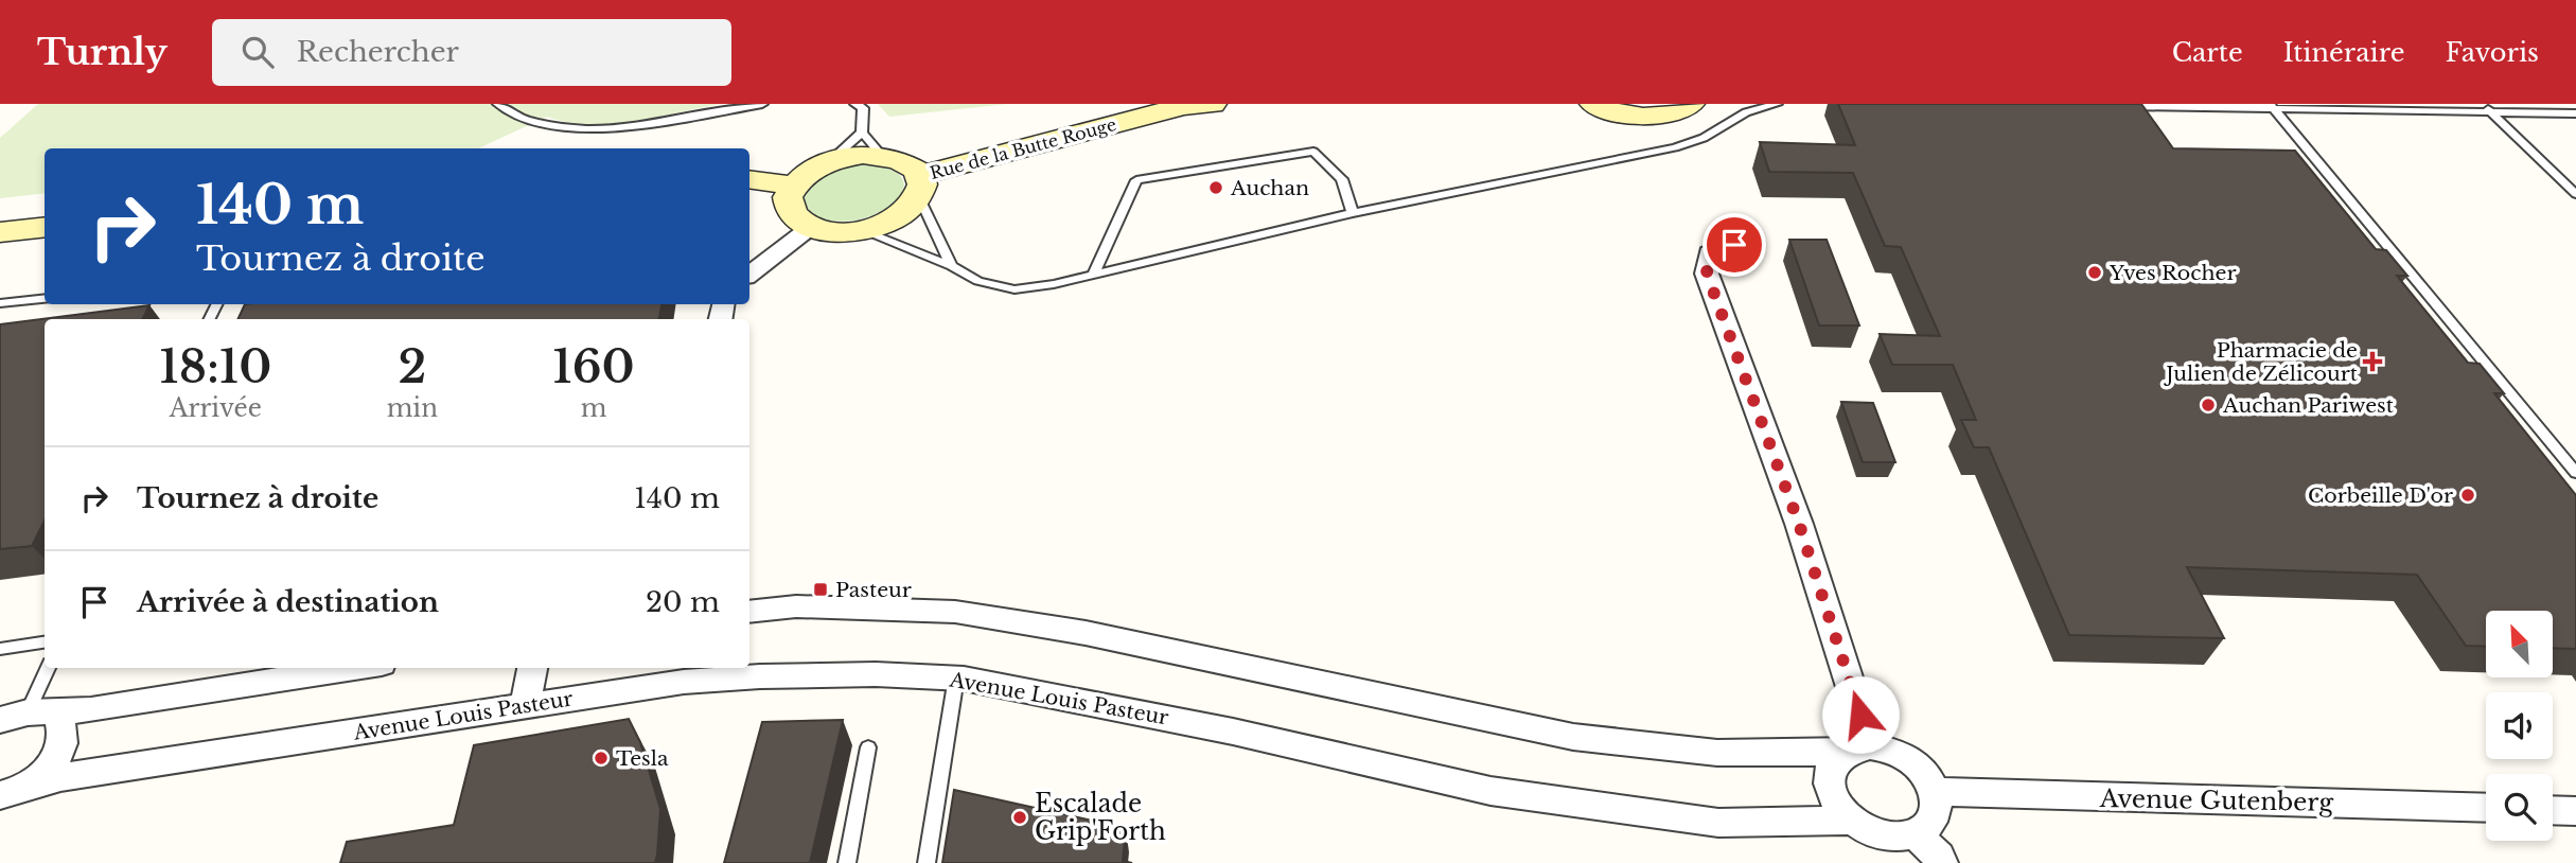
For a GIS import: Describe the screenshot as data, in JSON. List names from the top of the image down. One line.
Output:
{"streets":{"street":["Rue de la Butte Rouge","Avenue Louis Pasteur","Avenue Gutenberg"]},"crossings":[["Avenue Louis Pasteur","Avenue Gutenberg"]],"places":{"other":["Auchan","Yves Rocher","Auchan Pariwest","Corbeille D'or","Tesla","Escalade Grip'Forth"],"health":["Pharmacie de Julien de Zélicourt"],"transit":["Pasteur"]},"north":"top left","page":{"header":"Turnly","search":"Rechercher","nav":["Carte","Itinéraire","Favoris"],"turn":["140 m","Tournez à droite"],"eta":["18:10","Arrivée","2","min","160","m"],"list":[{"name":"Tournez à droite","value":"140 m"},{"name":"Arrivée à destination","value":"20 m"}]}}
